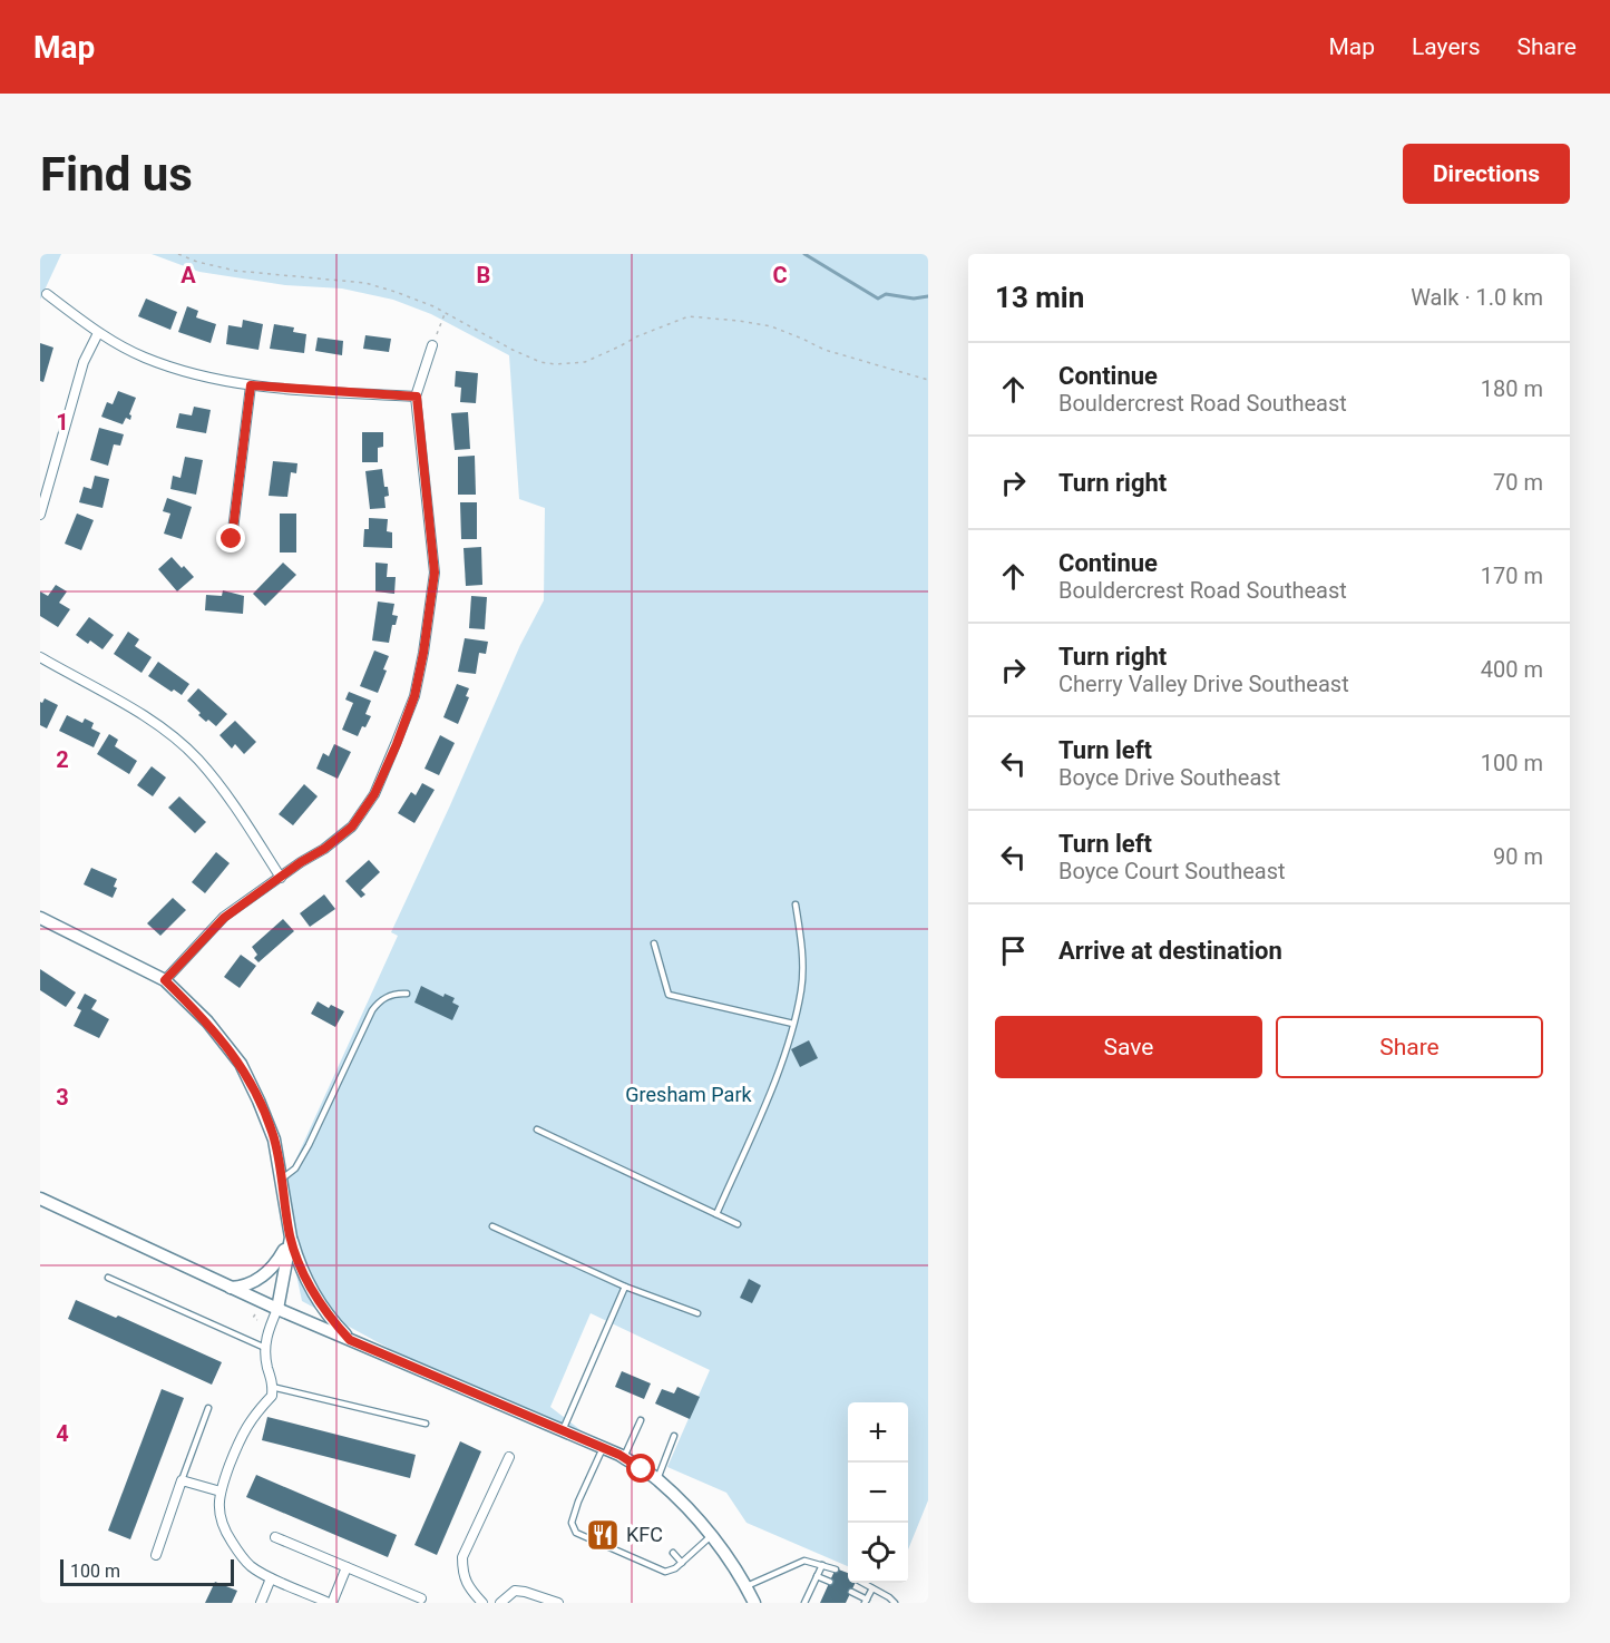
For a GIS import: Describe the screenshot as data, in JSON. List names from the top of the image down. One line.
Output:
{"parks":["Gresham Park"],"places":{"restaurant":["KFC"]},"scale_bar":"100 m","page":{"header":"Map","nav":["Map","Layers","Share"],"buttons":["Directions",["Save","Share"]],"title":"Find us","heading":["13 min","Walk · 1.0 km"],"list":[["Continue","Bouldercrest Road Southeast","180 m"],["Turn right","70 m"],["Continue","Bouldercrest Road Southeast","170 m"],["Turn right","Cherry Valley Drive Southeast","400 m"],["Turn left","Boyce Drive Southeast","100 m"],["Turn left","Boyce Court Southeast","90 m"],"Arrive at destination"],"map_buttons":["+","−"],"scale":"100 m"},"grid":{"columns":["A","B","C"],"rows":["1","2","3","4"]}}
